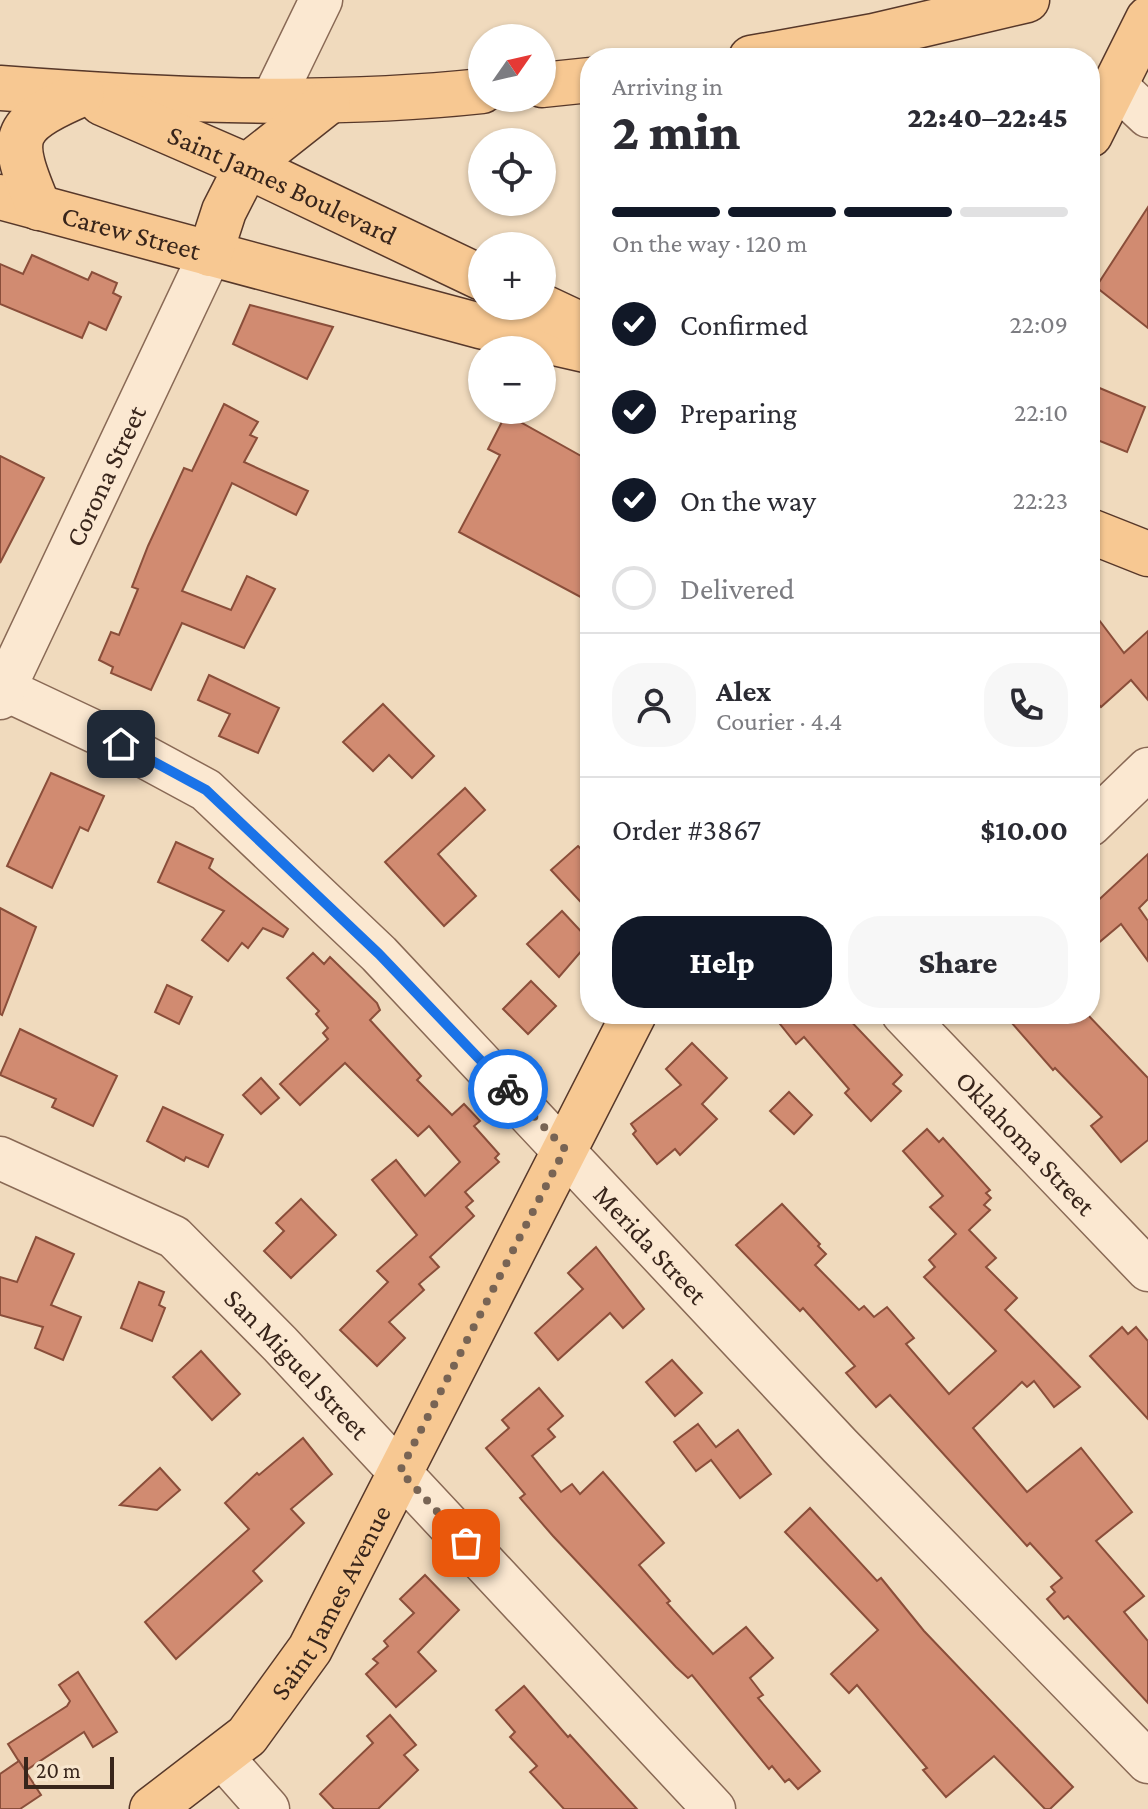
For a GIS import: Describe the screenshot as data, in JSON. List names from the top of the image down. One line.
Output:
{"streets":{"main road":["Saint James Boulevard","Carew Street","Saint James Avenue"],"street":["Corona Street","Oklahoma Street","Merida Street","San Miguel Street"]},"crossings":[["Saint James Boulevard","Carew Street"],["Carew Street","Corona Street"],["Corona Street","Merida Street"],["Merida Street","Saint James Avenue"],["San Miguel Street","Saint James Avenue"]],"scale_bar":"20 m","north":"top right","page":{"map_buttons":["+","−"],"heading":["2 min","Arriving in","22:40–22:45"],"panel":["Alex","Courier · 4.4","Order #3867","$10.00"],"bar":"On the way · 120 m","list":[["Confirmed","22:09"],["Preparing","22:10"],["On the way","22:23"],"Delivered"],"buttons":["Help","Share"],"scale":"20 m"}}
